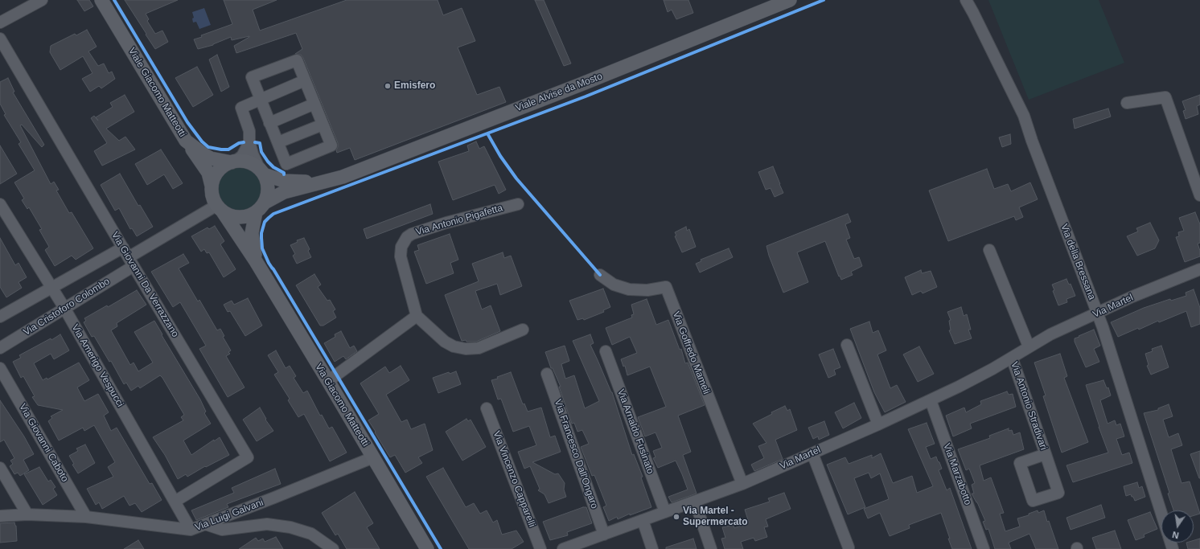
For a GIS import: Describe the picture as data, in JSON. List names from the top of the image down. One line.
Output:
{"streets":{"main road":["Viale Giacomo Matteotti","Viale Alvise da Mosto","Via Giacomo Matteotti"],"street":["Via Antonio Pigafetta","Via della Bressana","Via Giovanni Da Verrazzano","Via Martel","Via Cristoforo Colombo","Via Goffredo Mameli","Via Amerigo Vespucci","Via Antonio Stradivari","Via Arnaldo Fusinato","Via Giovanni Caboto","Via Francesco Dall'Ongaro","Via Marzabotto","Via Vincenzo Capparelli","Via Luigi Galvani"]},"crossings":[["Viale Giacomo Matteotti","Viale Alvise da Mosto"],["Viale Giacomo Matteotti","Via Cristoforo Colombo"],["Viale Giacomo Matteotti","Via Giacomo Matteotti"],["Viale Alvise da Mosto","Via Cristoforo Colombo"],["Viale Alvise da Mosto","Via Giacomo Matteotti"],["Via della Bressana","Via Martel"],["Via Giovanni Da Verrazzano","Via Cristoforo Colombo"],["Via Giovanni Da Verrazzano","Via Amerigo Vespucci"],["Via Martel","Via Goffredo Mameli"],["Via Martel","Via Antonio Stradivari"],["Via Martel","Via Arnaldo Fusinato"],["Via Martel","Via Francesco Dall'Ongaro"],["Via Martel","Via Marzabotto"],["Via Cristoforo Colombo","Via Amerigo Vespucci"],["Via Cristoforo Colombo","Via Giacomo Matteotti"],["Via Amerigo Vespucci","Via Luigi Galvani"],["Via Giacomo Matteotti","Via Luigi Galvani"],["Via Giovanni Caboto","Via Luigi Galvani"]],"places":["Emisfero","Via Martel - Supermercato"],"north":"bottom"}
